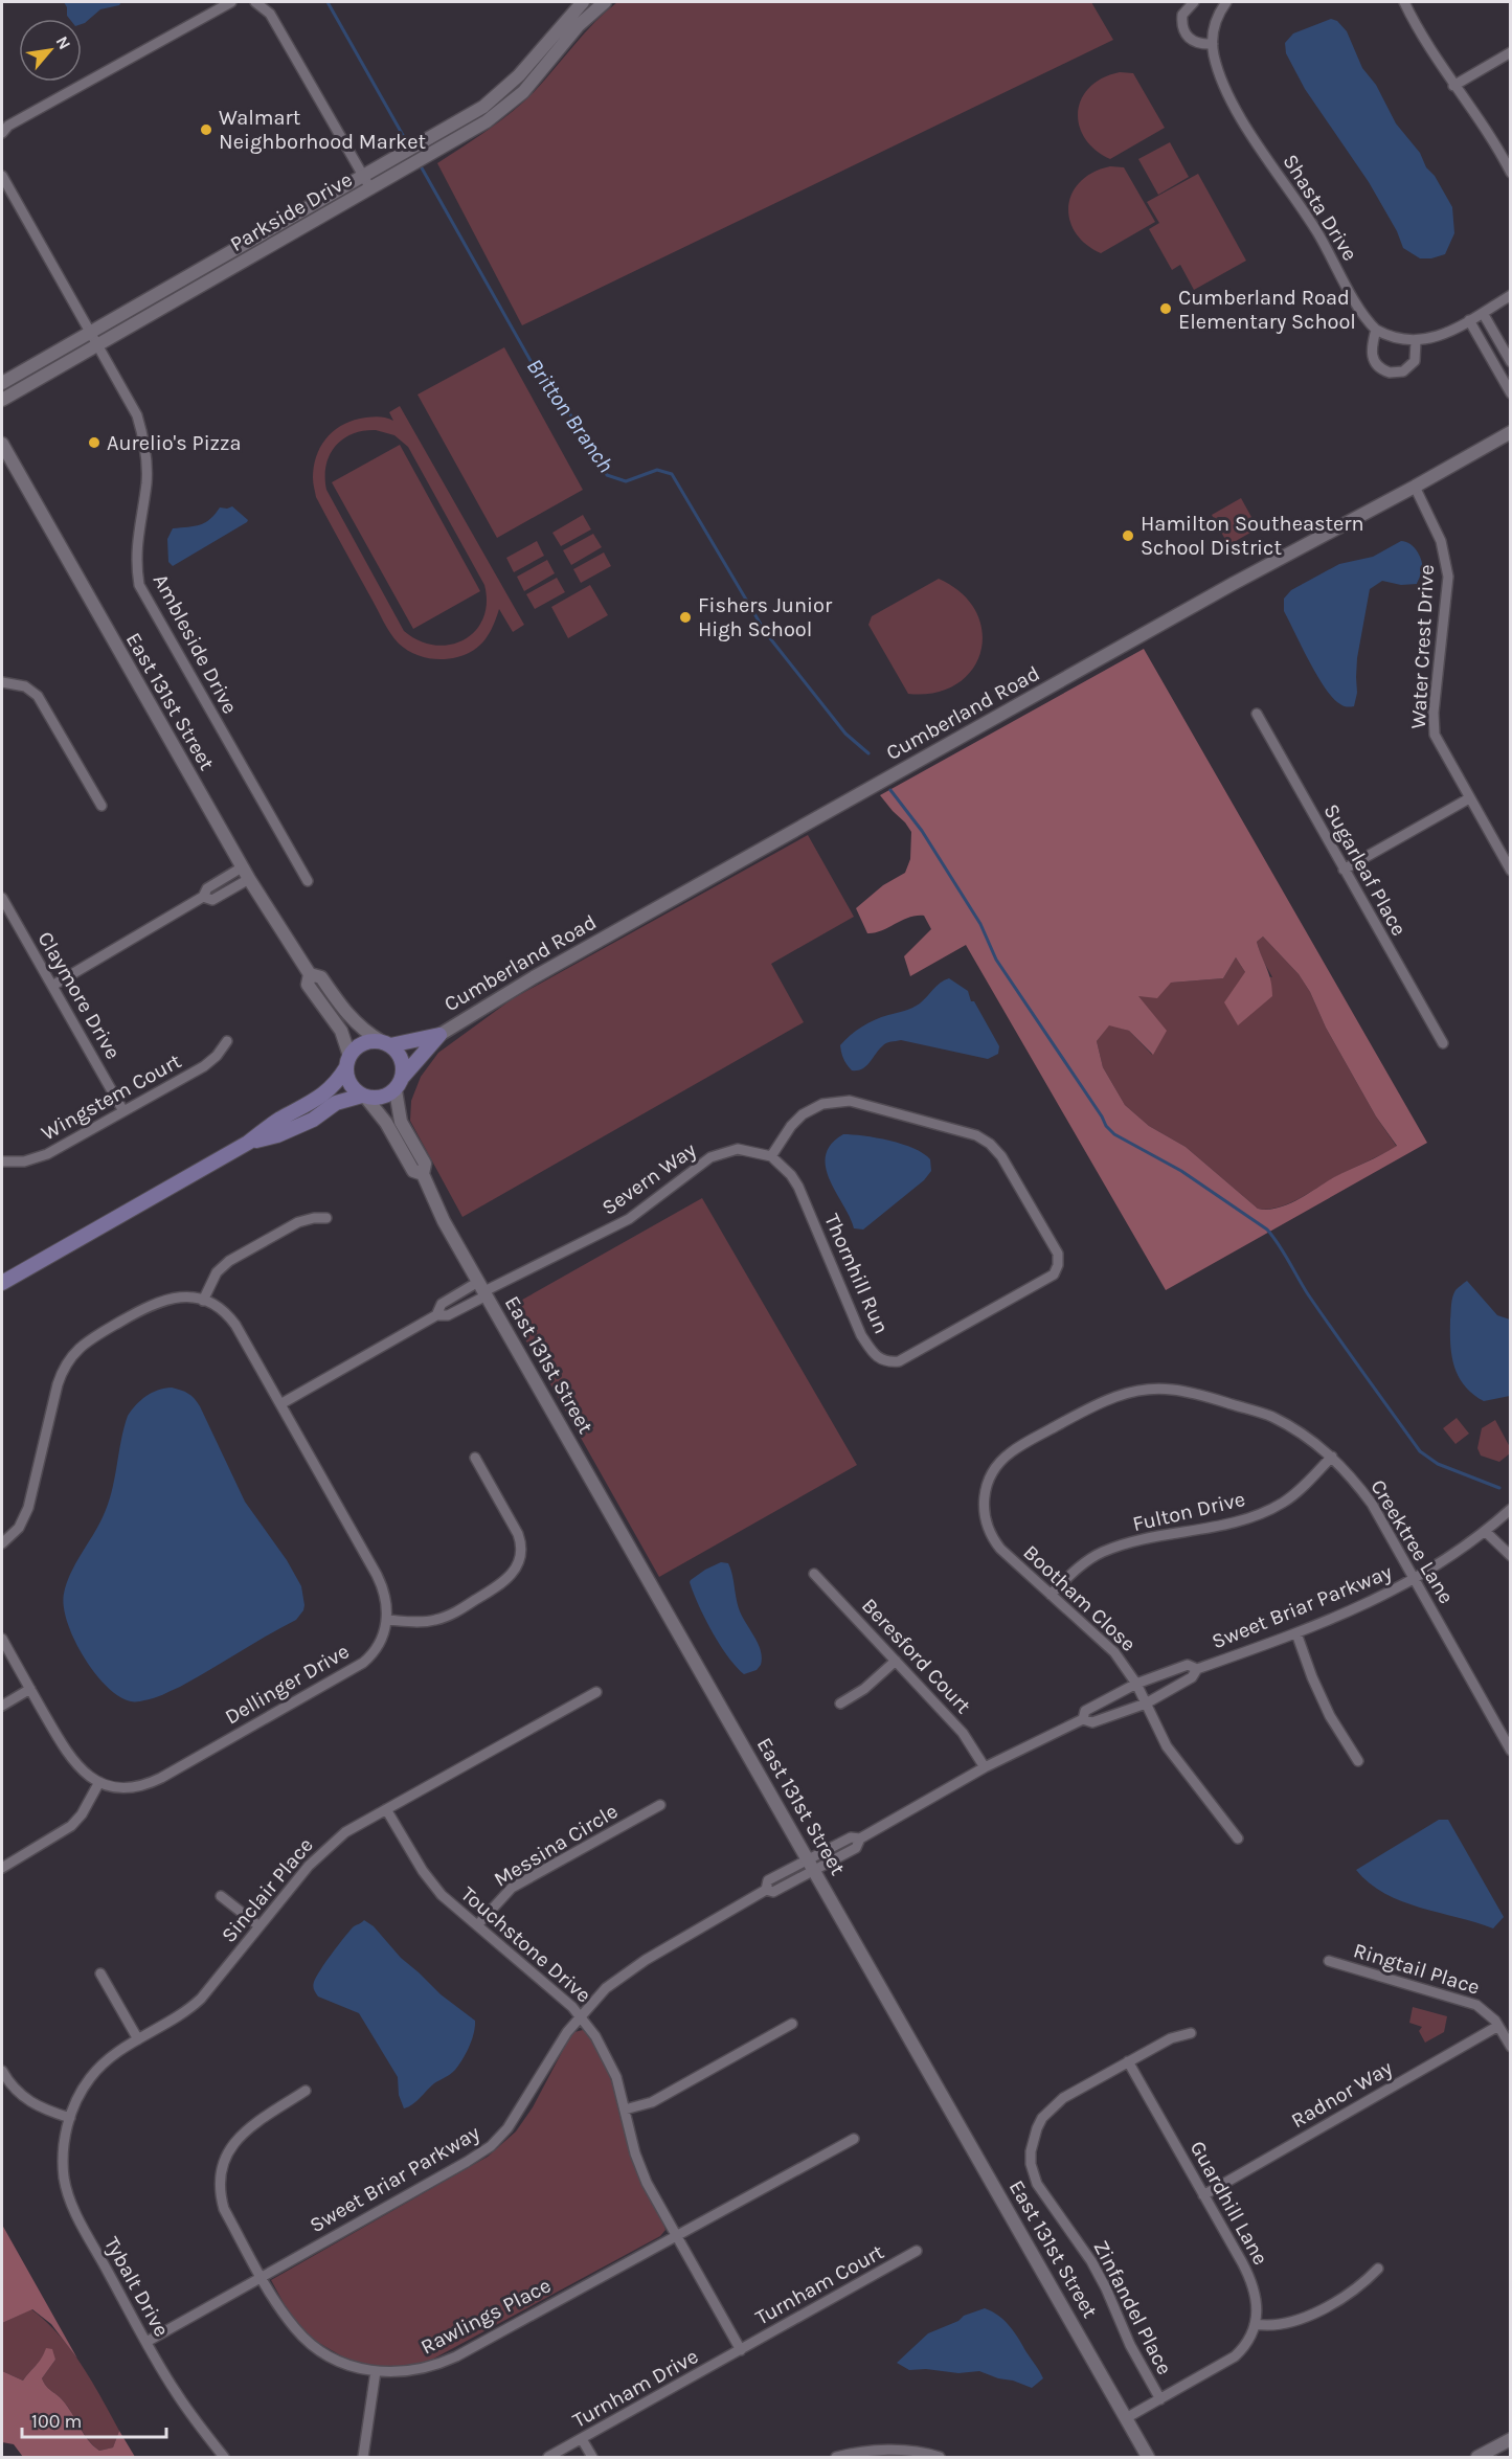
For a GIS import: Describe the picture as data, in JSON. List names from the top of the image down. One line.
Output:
{"streets":{"main road":["Cumberland Road"],"street":["Shasta Drive","Parkside Drive","Ambleside Drive","Water Crest Drive","East 131st Street","Sugarleaf Place","Claymore Drive","Wingstem Court","Severn Way","Thornhill Run","Fulton Drive","Creektree Lane","Bootham Close","Sweet Briar Parkway","Beresford Court","Dellinger Drive","Messina Circle","Sinclair Place","Touchstone Drive","Ringtail Place","Radnor Way","Guardhill Lane","Turnham Court","Tybalt Drive","Zinfandel Place","Rawlings Place","Turnham Drive"]},"crossings":[["Parkside Drive","Ambleside Drive"],["Water Crest Drive","Cumberland Road"],["East 131st Street","Cumberland Road"],["East 131st Street","Severn Way"],["East 131st Street","Sweet Briar Parkway"],["Claymore Drive","Wingstem Court"],["Severn Way","Thornhill Run"],["Fulton Drive","Creektree Lane"],["Fulton Drive","Bootham Close"],["Creektree Lane","Bootham Close"],["Creektree Lane","Sweet Briar Parkway"],["Bootham Close","Sweet Briar Parkway"],["Sweet Briar Parkway","Beresford Court"],["Sweet Briar Parkway","Touchstone Drive"],["Sweet Briar Parkway","Tybalt Drive"],["Sweet Briar Parkway","Rawlings Place"],["Messina Circle","Touchstone Drive"],["Sinclair Place","Touchstone Drive"],["Sinclair Place","Tybalt Drive"],["Touchstone Drive","Turnham Court"],["Touchstone Drive","Rawlings Place"],["Touchstone Drive","Turnham Drive"],["Ringtail Place","Radnor Way"],["Radnor Way","Guardhill Lane"],["Guardhill Lane","Zinfandel Place"],["Turnham Court","Turnham Drive"]],"water":["Britton Branch"],"places":["Walmart Neighborhood Market","Cumberland Road Elementary School","Aurelio's Pizza","Hamilton Southeastern School District","Fishers Junior High School"],"scale_bar":"100 m","north":"top right"}
